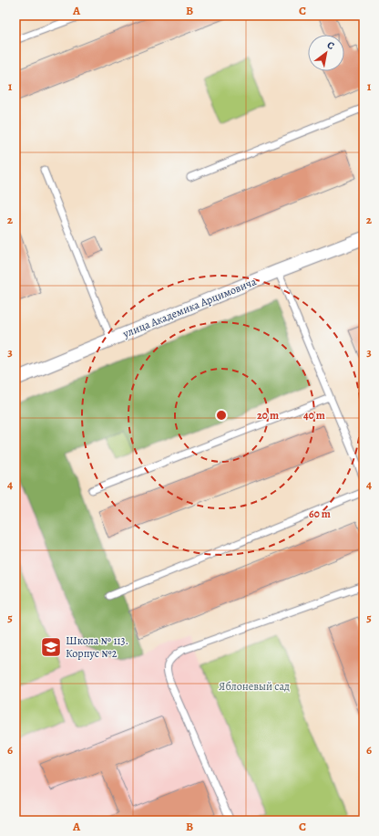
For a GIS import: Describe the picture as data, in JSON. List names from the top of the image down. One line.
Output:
{"streets":{"street":["улица Академика Арцимовича"]},"parks":["Яблоневый сад"],"places":{"school or university":["Школа № 113. Корпус №2"]},"north":"top right","grid":{"columns":["A","B","C"],"rows":["1","2","3","4","5","6"]},"rings":["20 m","40 m","60 m"]}
